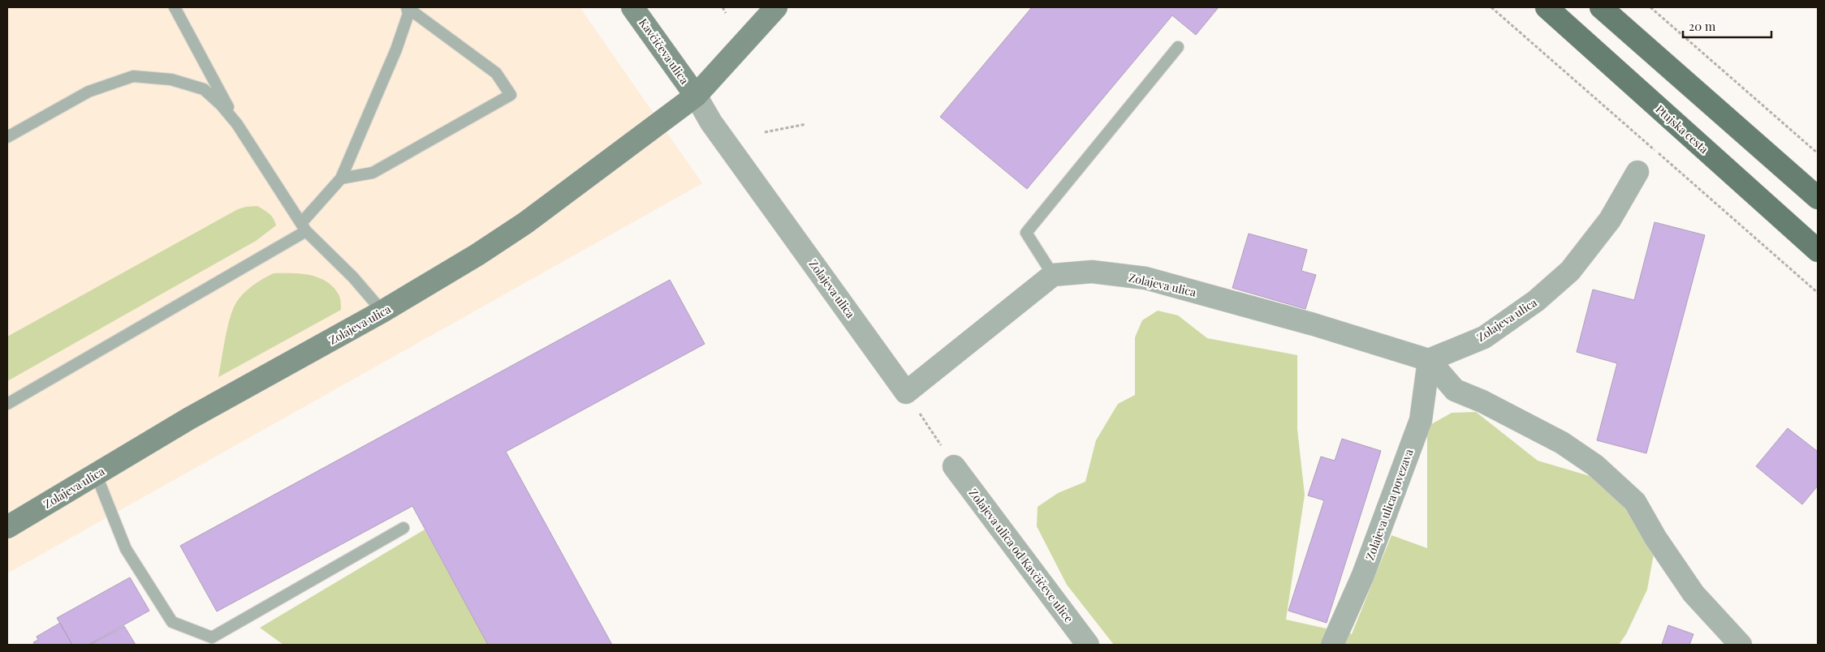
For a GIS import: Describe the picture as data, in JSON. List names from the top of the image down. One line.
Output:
{"streets":{"main road":["Ptujska cesta"],"street":["Kavčičeva ulica","Zolajeva ulica","Zolajeva ulica povezava","Zolajeva ulica od Kavčičeve ulice"]},"crossings":[["Kavčičeva ulica","Zolajeva ulica"],["Zolajeva ulica","Zolajeva ulica povezava"]],"scale_bar":"20 m"}
